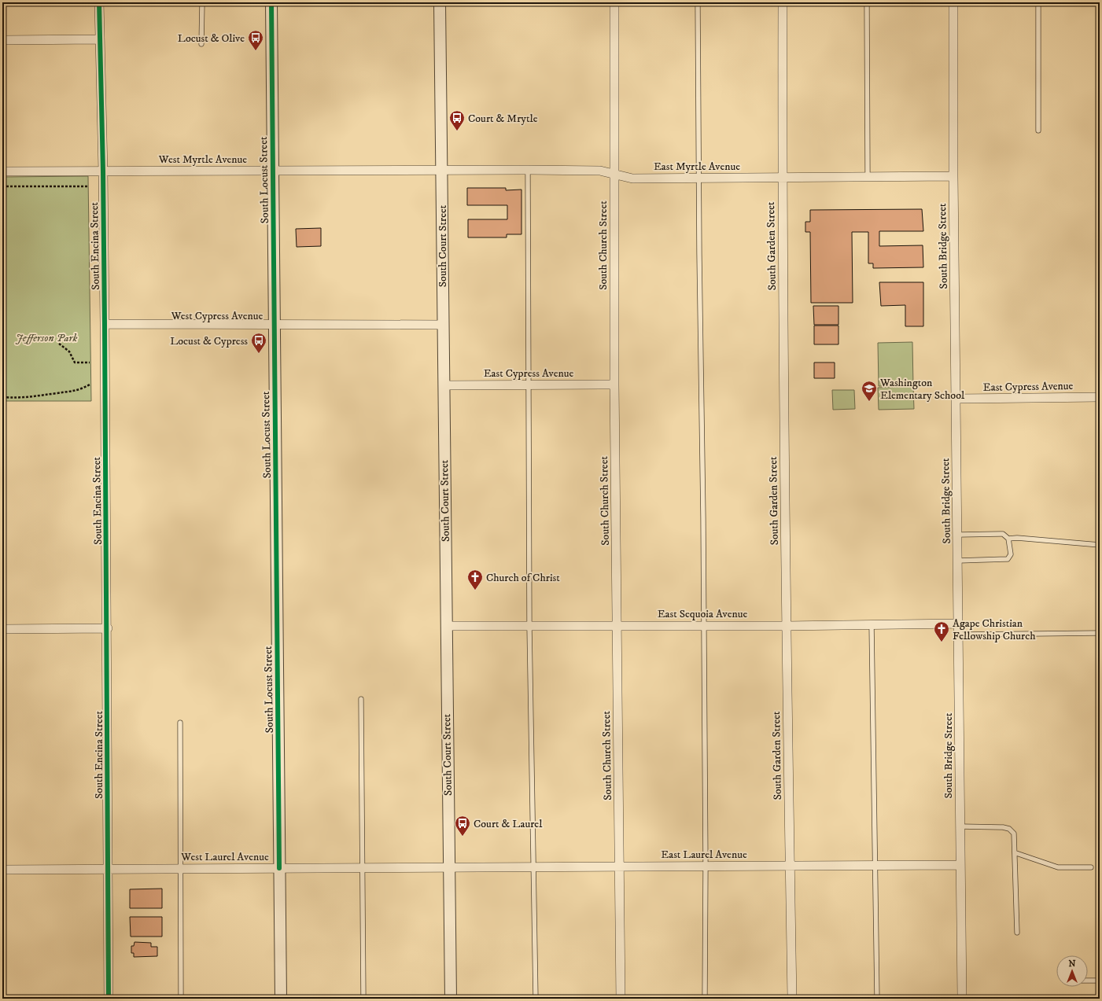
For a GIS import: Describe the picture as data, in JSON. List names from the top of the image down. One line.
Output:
{"streets":{"street":["West Myrtle Avenue","East Myrtle Avenue","South Locust Street","South Church Street","South Encina Street","South Court Street","South Garden Street","South Bridge Street","West Cypress Avenue","East Cypress Avenue","East Sequoia Avenue","East Laurel Avenue","West Laurel Avenue"]},"crossings":[["West Myrtle Avenue","East Myrtle Avenue"],["West Myrtle Avenue","South Locust Street"],["West Myrtle Avenue","South Encina Street"],["West Myrtle Avenue","South Court Street"],["East Myrtle Avenue","South Church Street"],["East Myrtle Avenue","South Court Street"],["East Myrtle Avenue","South Garden Street"],["East Myrtle Avenue","South Bridge Street"],["South Locust Street","West Cypress Avenue"],["South Locust Street","West Laurel Avenue"],["South Church Street","East Cypress Avenue"],["South Church Street","East Sequoia Avenue"],["South Church Street","East Laurel Avenue"],["South Encina Street","West Cypress Avenue"],["South Encina Street","West Laurel Avenue"],["South Court Street","West Cypress Avenue"],["South Court Street","East Cypress Avenue"],["South Court Street","East Sequoia Avenue"],["South Court Street","East Laurel Avenue"],["South Court Street","West Laurel Avenue"],["South Garden Street","East Sequoia Avenue"],["South Garden Street","East Laurel Avenue"],["South Bridge Street","East Cypress Avenue"],["South Bridge Street","East Sequoia Avenue"],["South Bridge Street","East Laurel Avenue"],["East Laurel Avenue","West Laurel Avenue"]],"parks":["Jefferson Park"],"places":{"bus stop":["Locust & Olive","Court & Mrytle","Locust & Cypress","Court & Laurel"],"school or university":["Washington Elementary School"],"church":["Church of Christ","Agape Christian Fellowship Church"]},"north":"top"}
